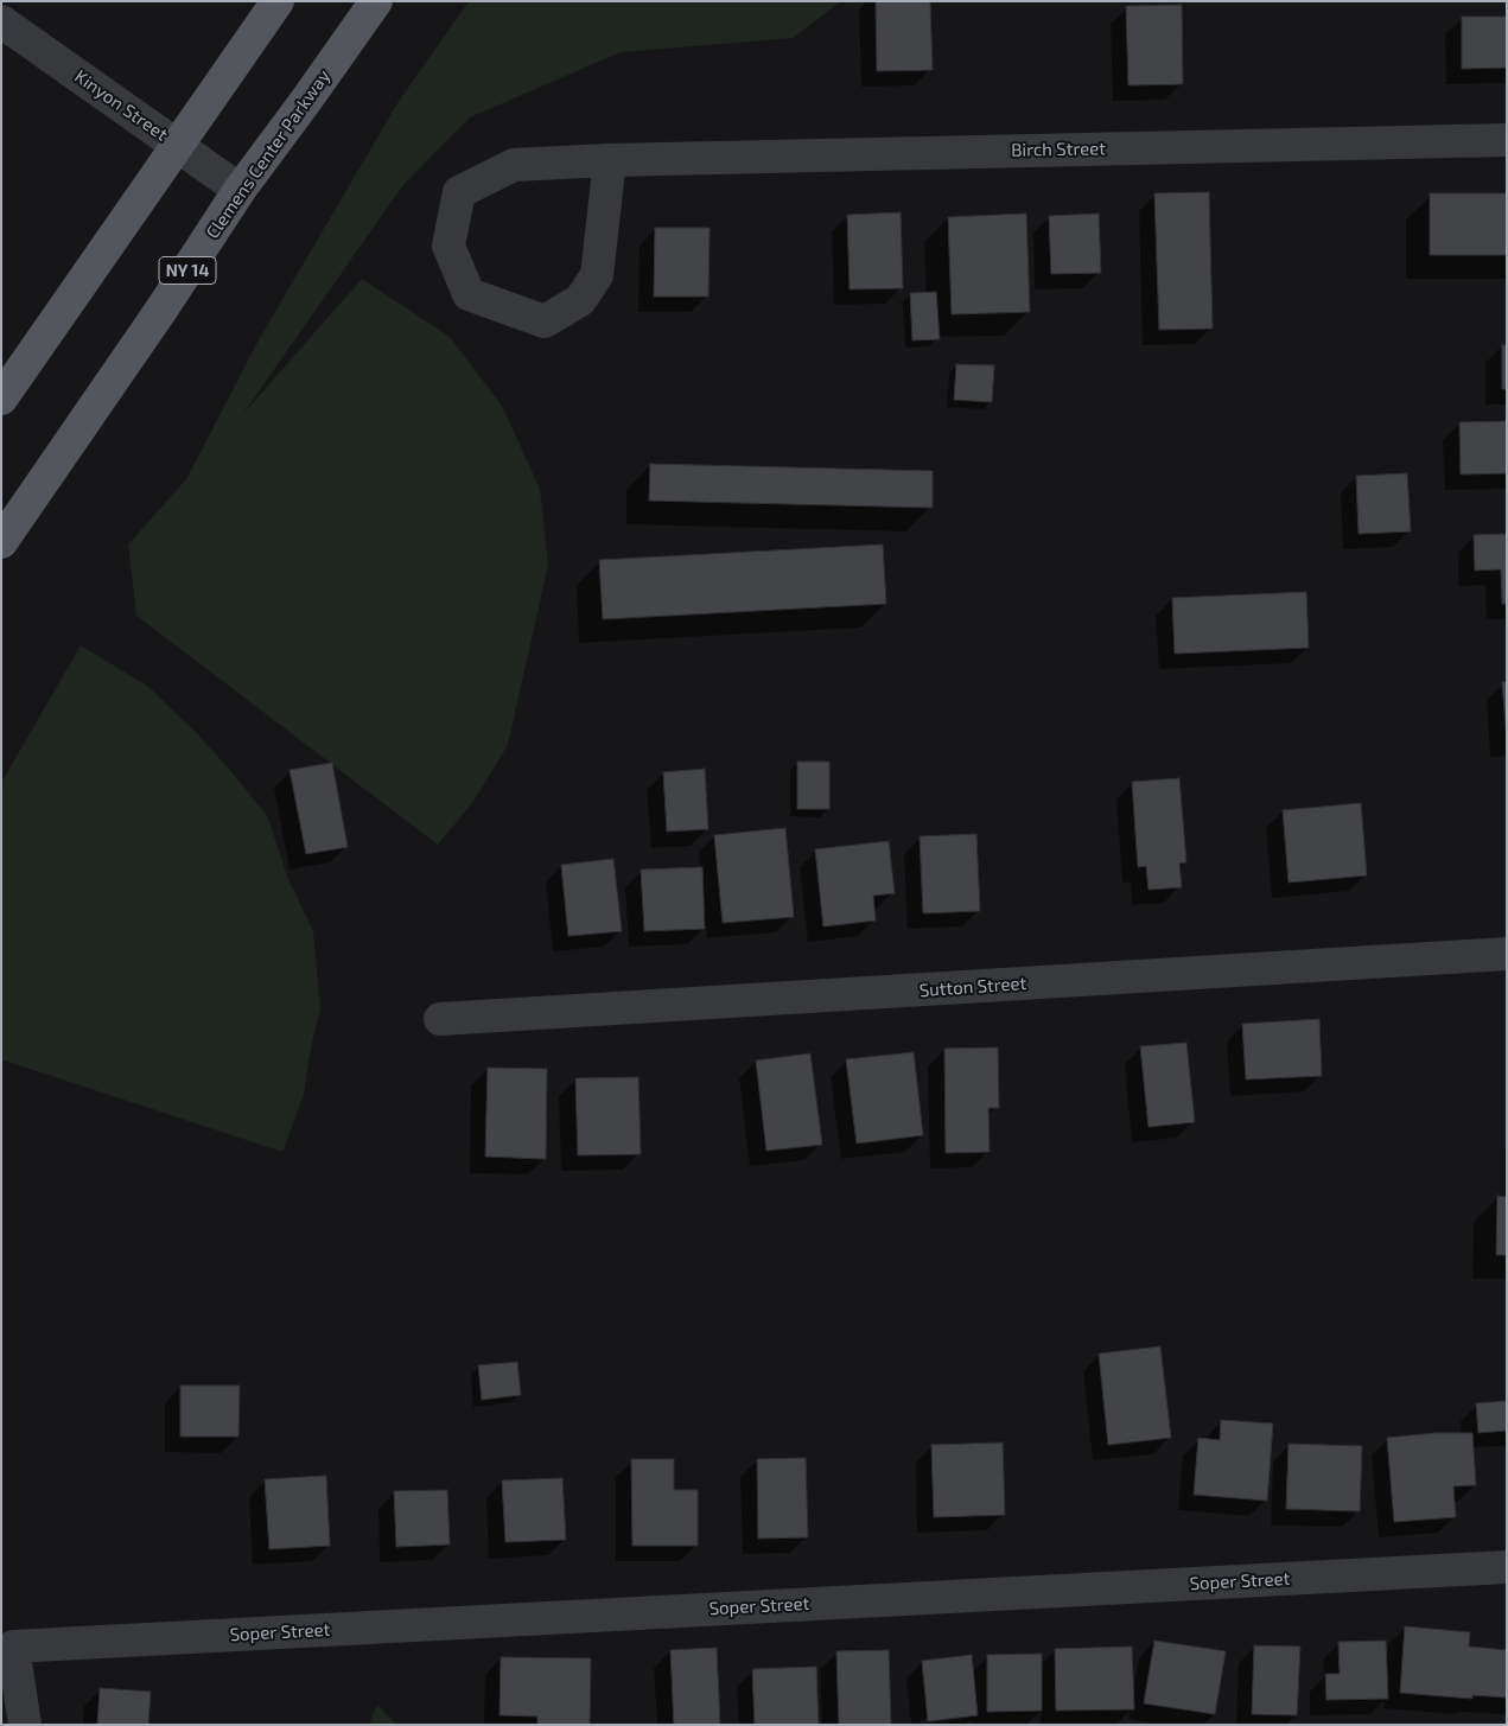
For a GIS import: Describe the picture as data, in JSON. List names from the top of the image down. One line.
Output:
{"streets":{"main road":["Clemens Center Parkway","NY 14"],"street":["Kinyon Street","Birch Street","Sutton Street","Soper Street"]},"crossings":[["Kinyon Street","Clemens Center Parkway"]]}
